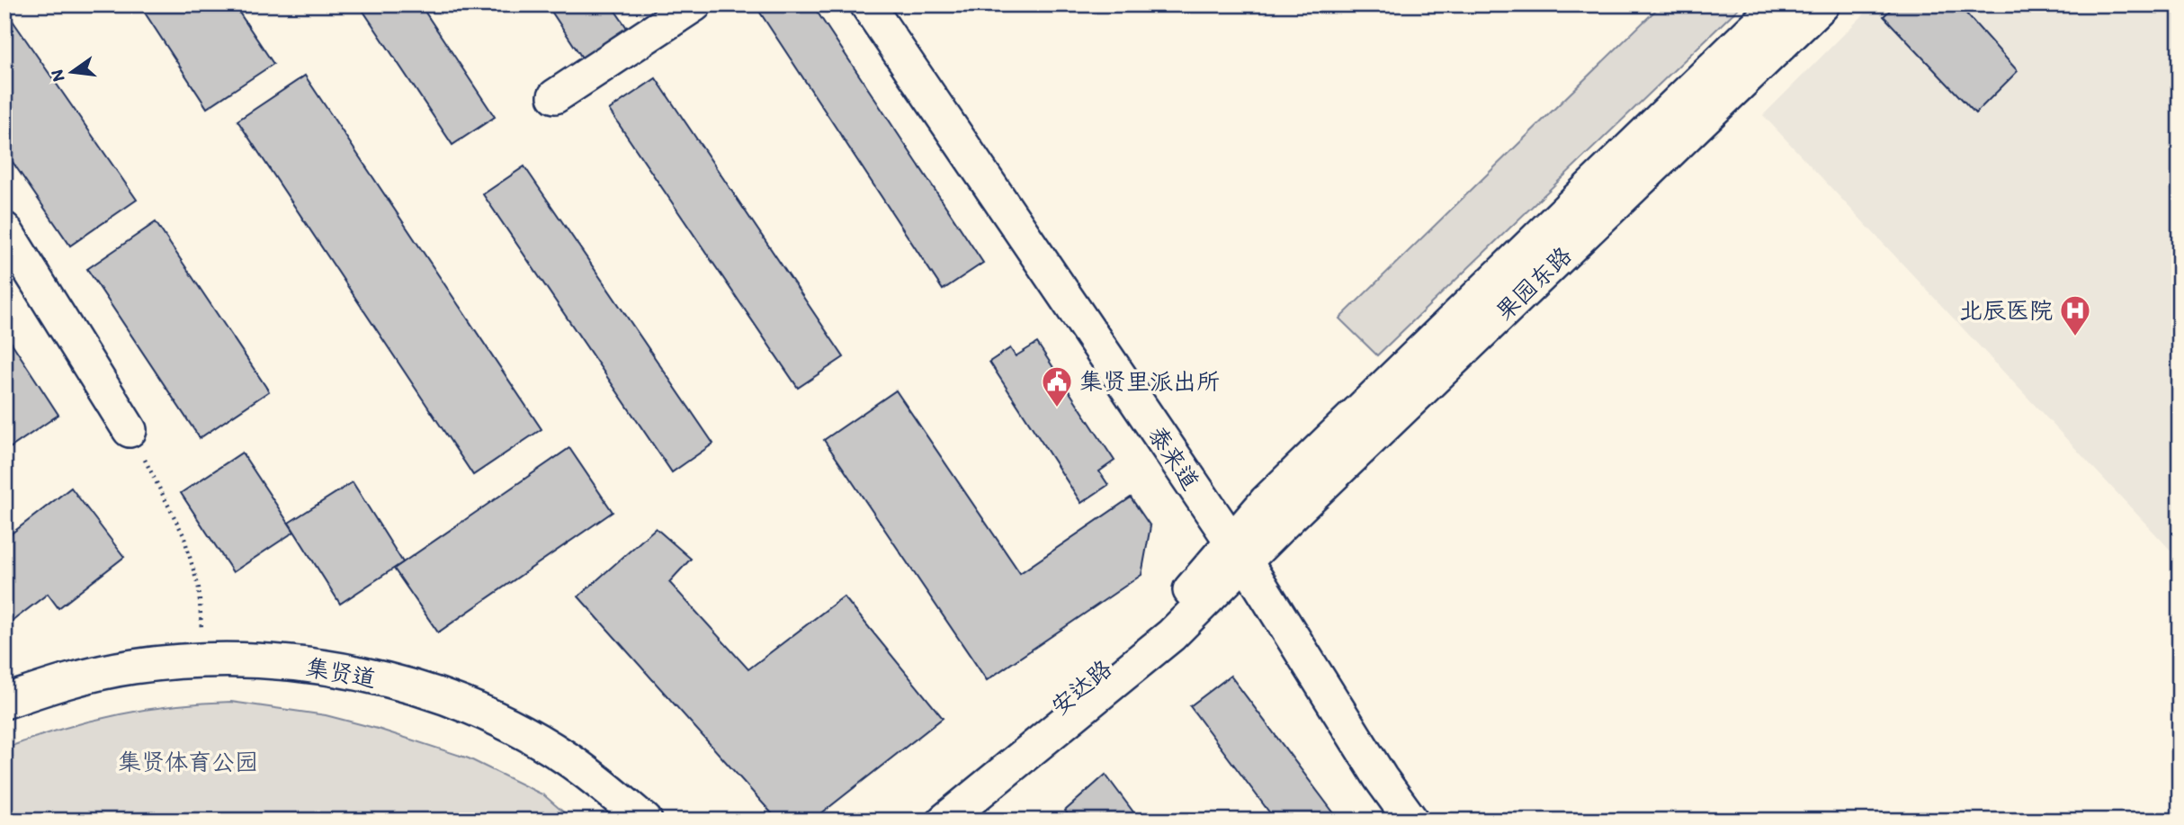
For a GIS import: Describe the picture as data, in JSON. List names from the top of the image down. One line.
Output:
{"streets":{"street":["果园东路","泰来道","集贤道","安达路"]},"crossings":[["果园东路","泰来道"],["果园东路","安达路"],["泰来道","安达路"]],"parks":["集贤体育公园"],"places":{"hospital":["北辰医院"],"public building":["集贤里派出所"]},"north":"left"}
